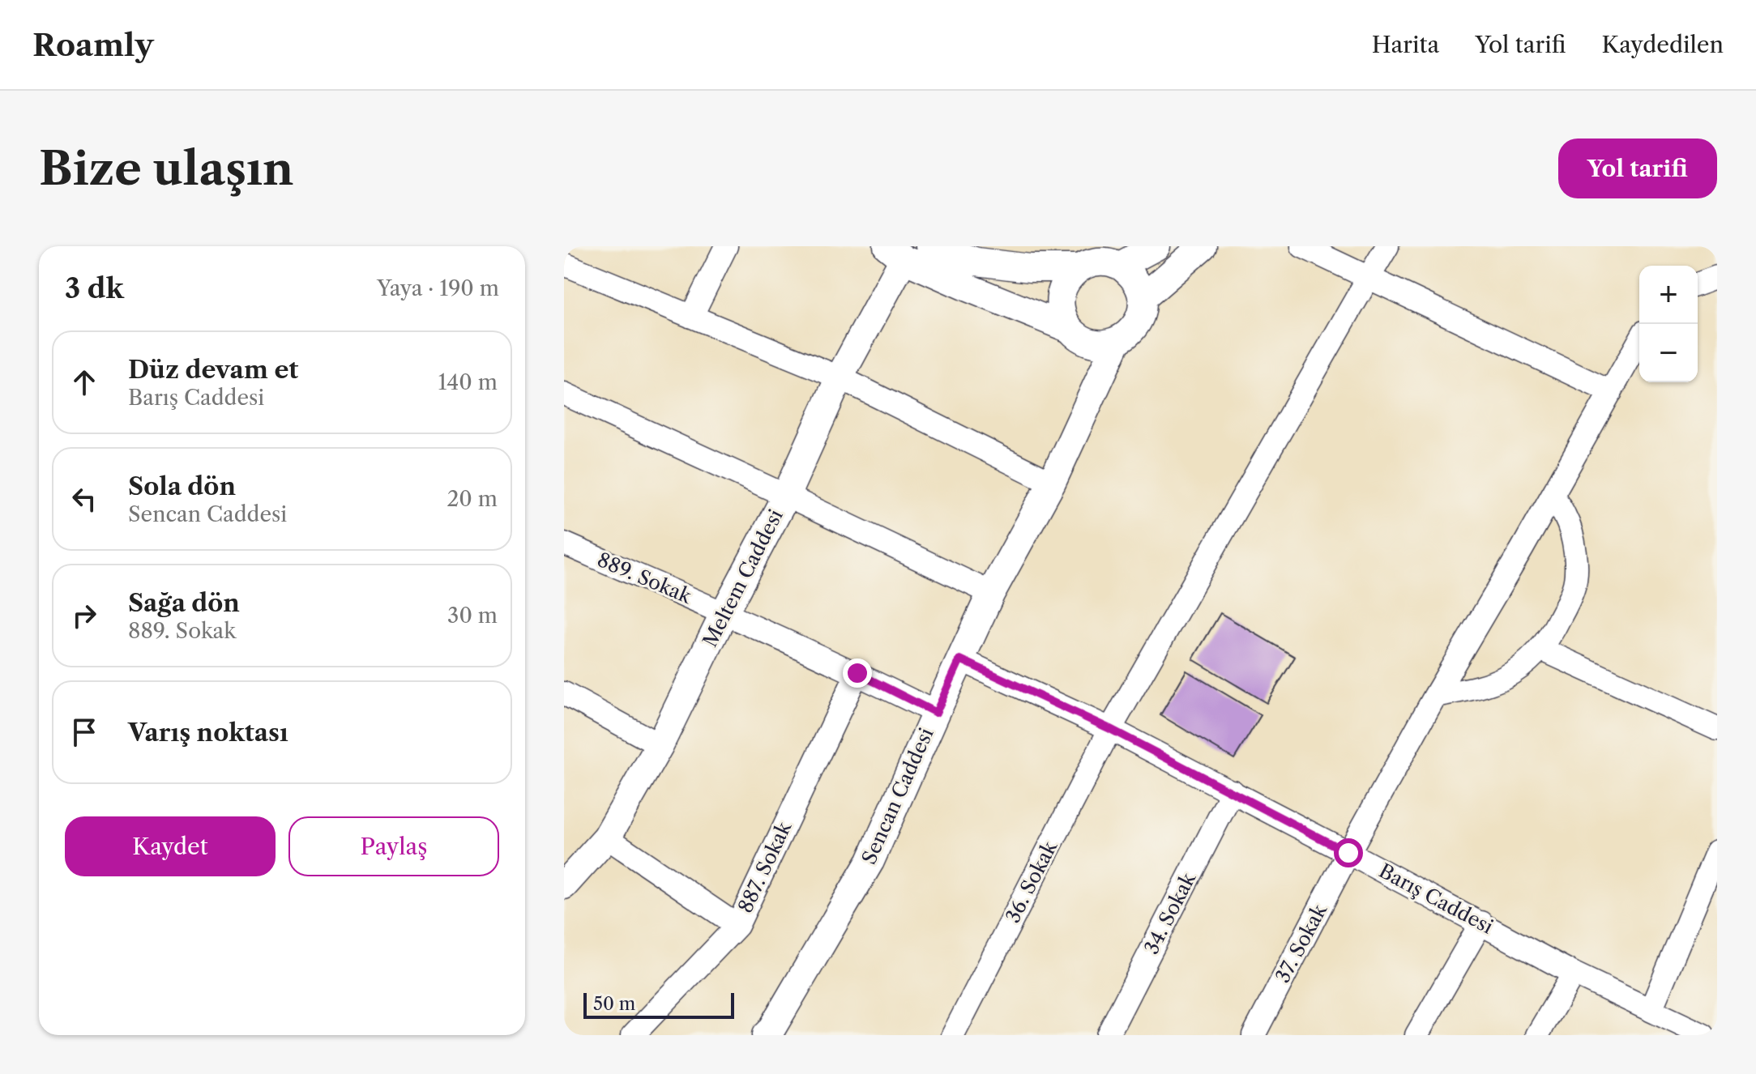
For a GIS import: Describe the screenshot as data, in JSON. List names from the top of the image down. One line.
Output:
{"streets":{"street":["889. Sokak","Meltem Caddesi","Sencan Caddesi","887. Sokak","36. Sokak","Barış Caddesi","34. Sokak","37. Sokak"]},"crossings":[["889. Sokak","Meltem Caddesi"],["889. Sokak","Sencan Caddesi"],["889. Sokak","887. Sokak"],["Sencan Caddesi","Barış Caddesi"],["36. Sokak","Barış Caddesi"],["Barış Caddesi","34. Sokak"],["Barış Caddesi","37. Sokak"]],"scale_bar":"50 m","page":{"header":"Roamly","nav":["Harita","Yol tarifi","Kaydedilen"],"buttons":["Yol tarifi",["Kaydet","Paylaş"]],"title":"Bize ulaşın","heading":["3 dk","Yaya · 190 m"],"map_buttons":["+","−"],"list":[["Düz devam et","Barış Caddesi","140 m"],["Sola dön","Sencan Caddesi","20 m"],["Sağa dön","889. Sokak","30 m"],"Varış noktası"],"scale":"50 m"}}
